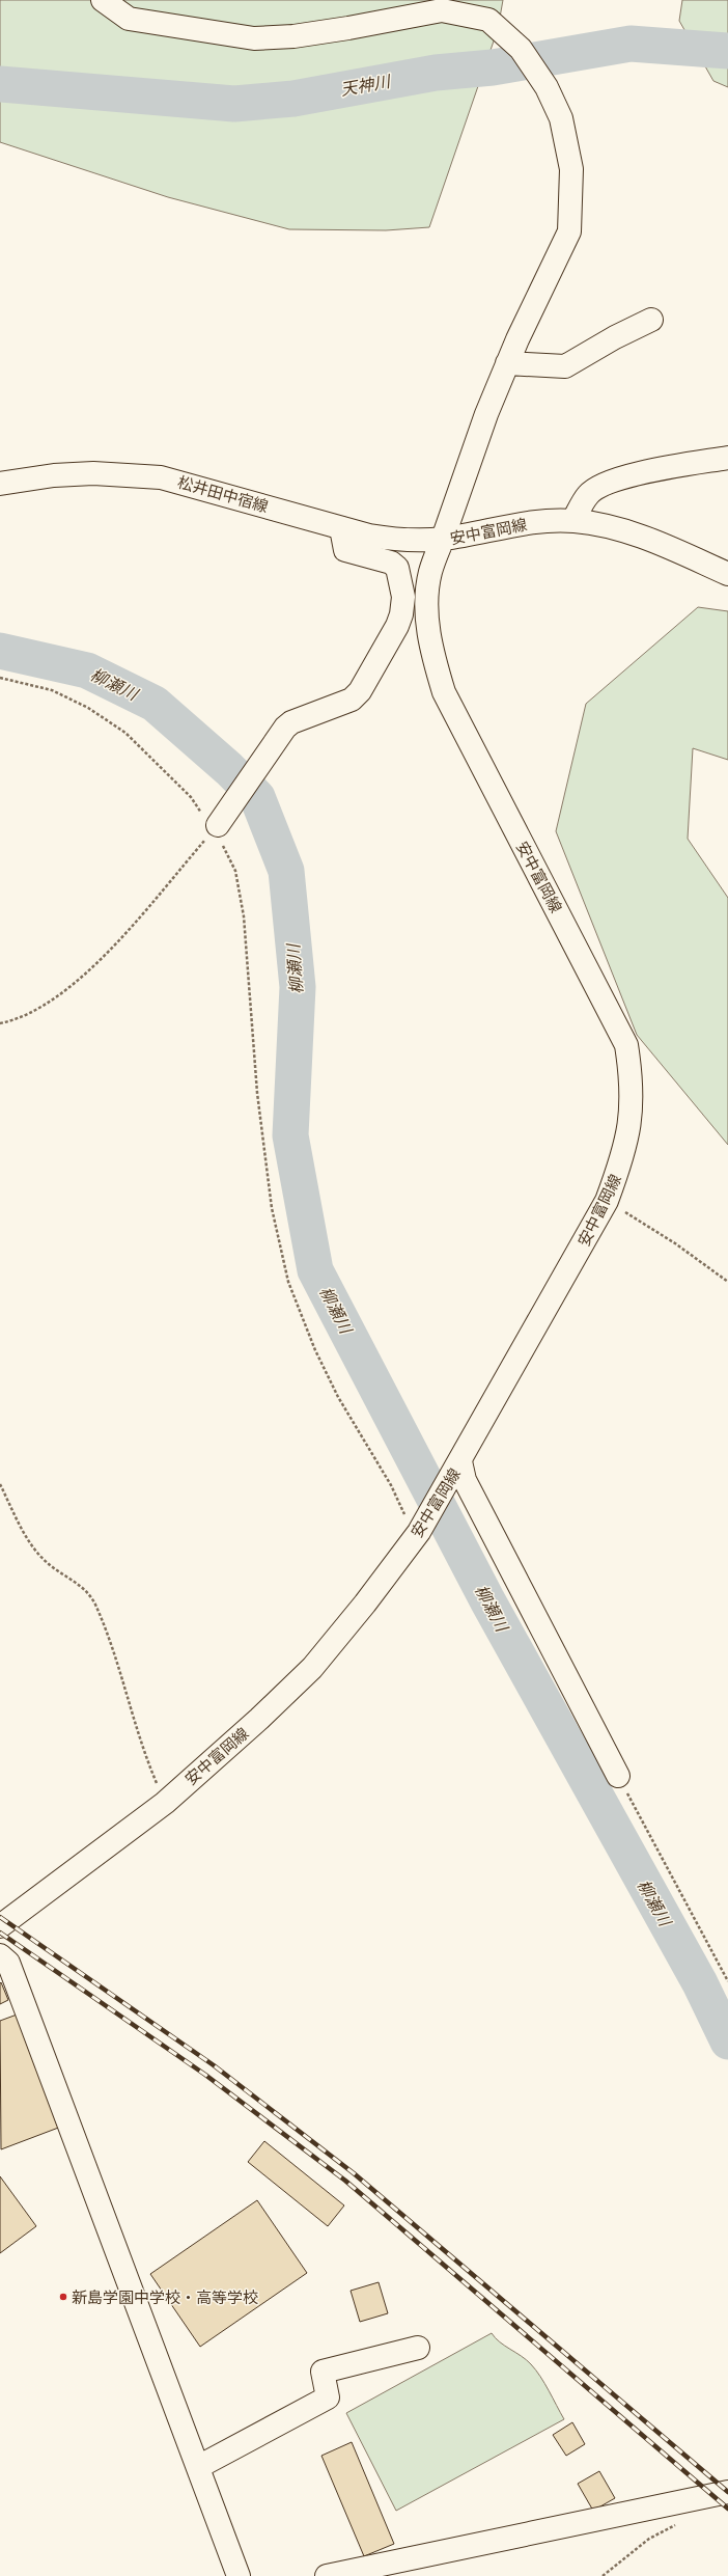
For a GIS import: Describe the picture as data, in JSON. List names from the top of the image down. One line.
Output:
{"streets":{"street":["松井田中宿線","安中富岡線"]},"crossings":[["松井田中宿線","安中富岡線"]],"water":["天神川","柳瀬川"],"places":["新島学園中学校・高等学校"]}
